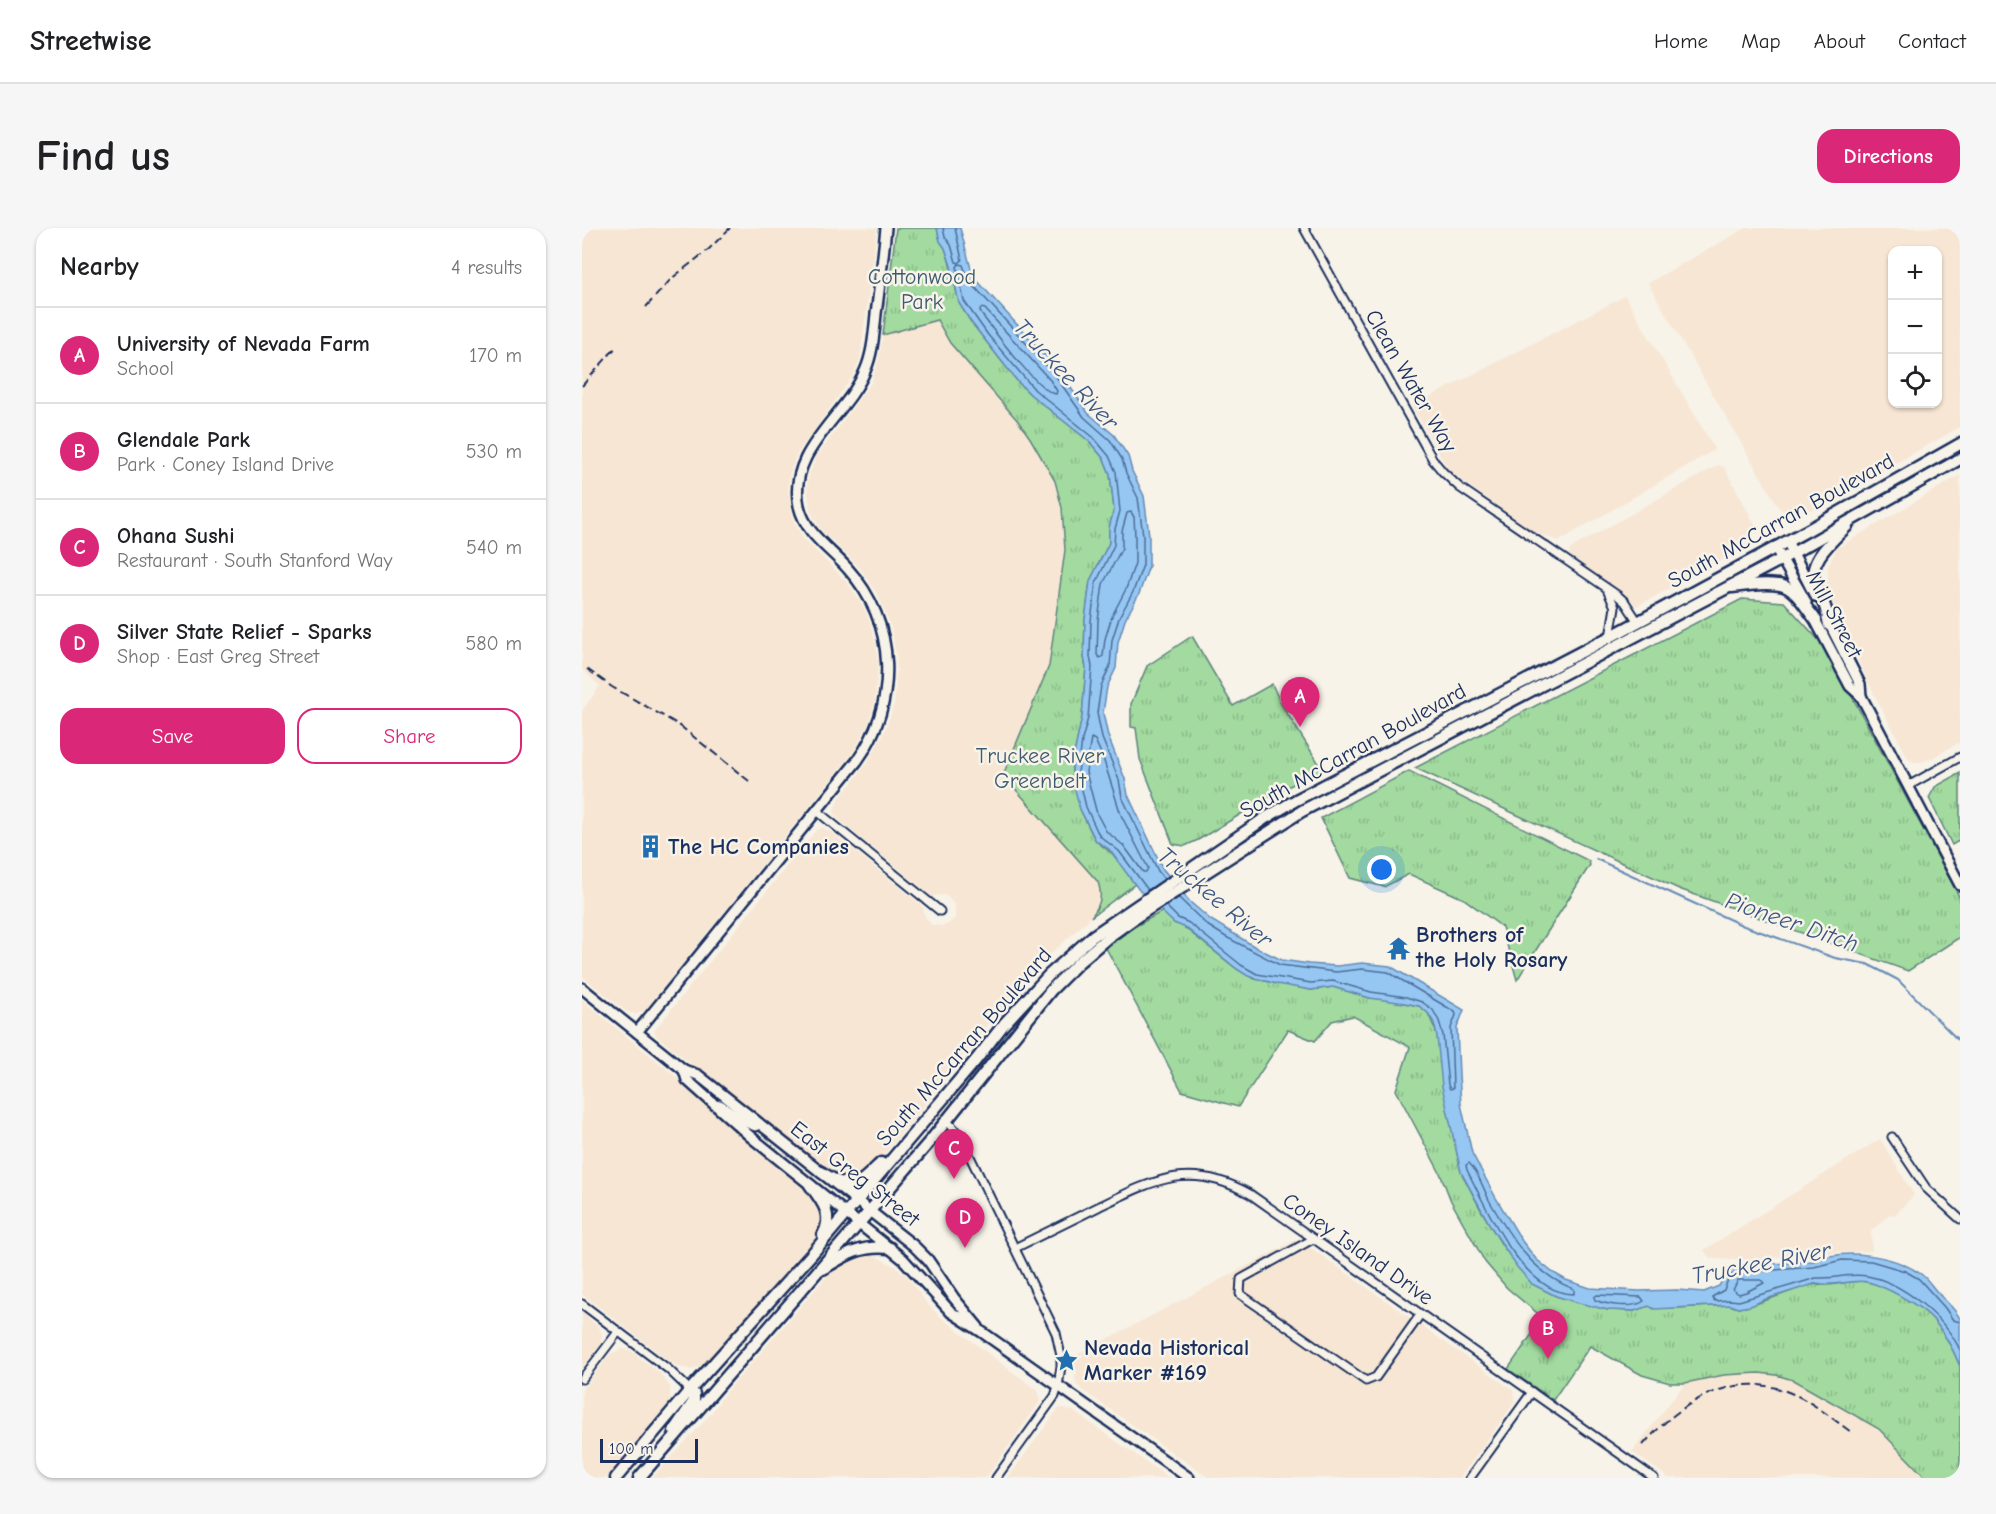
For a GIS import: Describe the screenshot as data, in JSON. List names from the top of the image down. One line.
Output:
{"streets":{"main road":["South McCarran Boulevard","Mill Street","East Greg Street"],"street":["Clean Water Way","Coney Island Drive"]},"crossings":[["Clean Water Way","South McCarran Boulevard"],["South McCarran Boulevard","Mill Street"],["South McCarran Boulevard","East Greg Street"]],"water":["Truckee River","Pioneer Ditch"],"parks":["Cottonwood Park","Truckee River Greenbelt"],"places":{"building":["The HC Companies"],"temple":["Brothers of the Holy Rosary"],"place":["Nevada Historical Marker #169"]},"scale_bar":"100 m","page":{"header":"Streetwise","nav":["Home","Map","About","Contact"],"buttons":["Directions",["Save","Share"]],"title":"Find us","heading":["Nearby","4 results"],"map_buttons":["+","−"],"list":[{"mark":"A","name":"University of Nevada Farm","note":"School","value":"170 m"},{"mark":"B","name":"Glendale Park","note":"Park · Coney Island Drive","value":"530 m"},{"mark":"C","name":"Ohana Sushi","note":"Restaurant · South Stanford Way","value":"540 m"},{"mark":"D","name":"Silver State Relief - Sparks","note":"Shop · East Greg Street","value":"580 m"}],"pins":["A","C","D","B"],"scale":"100 m"}}
